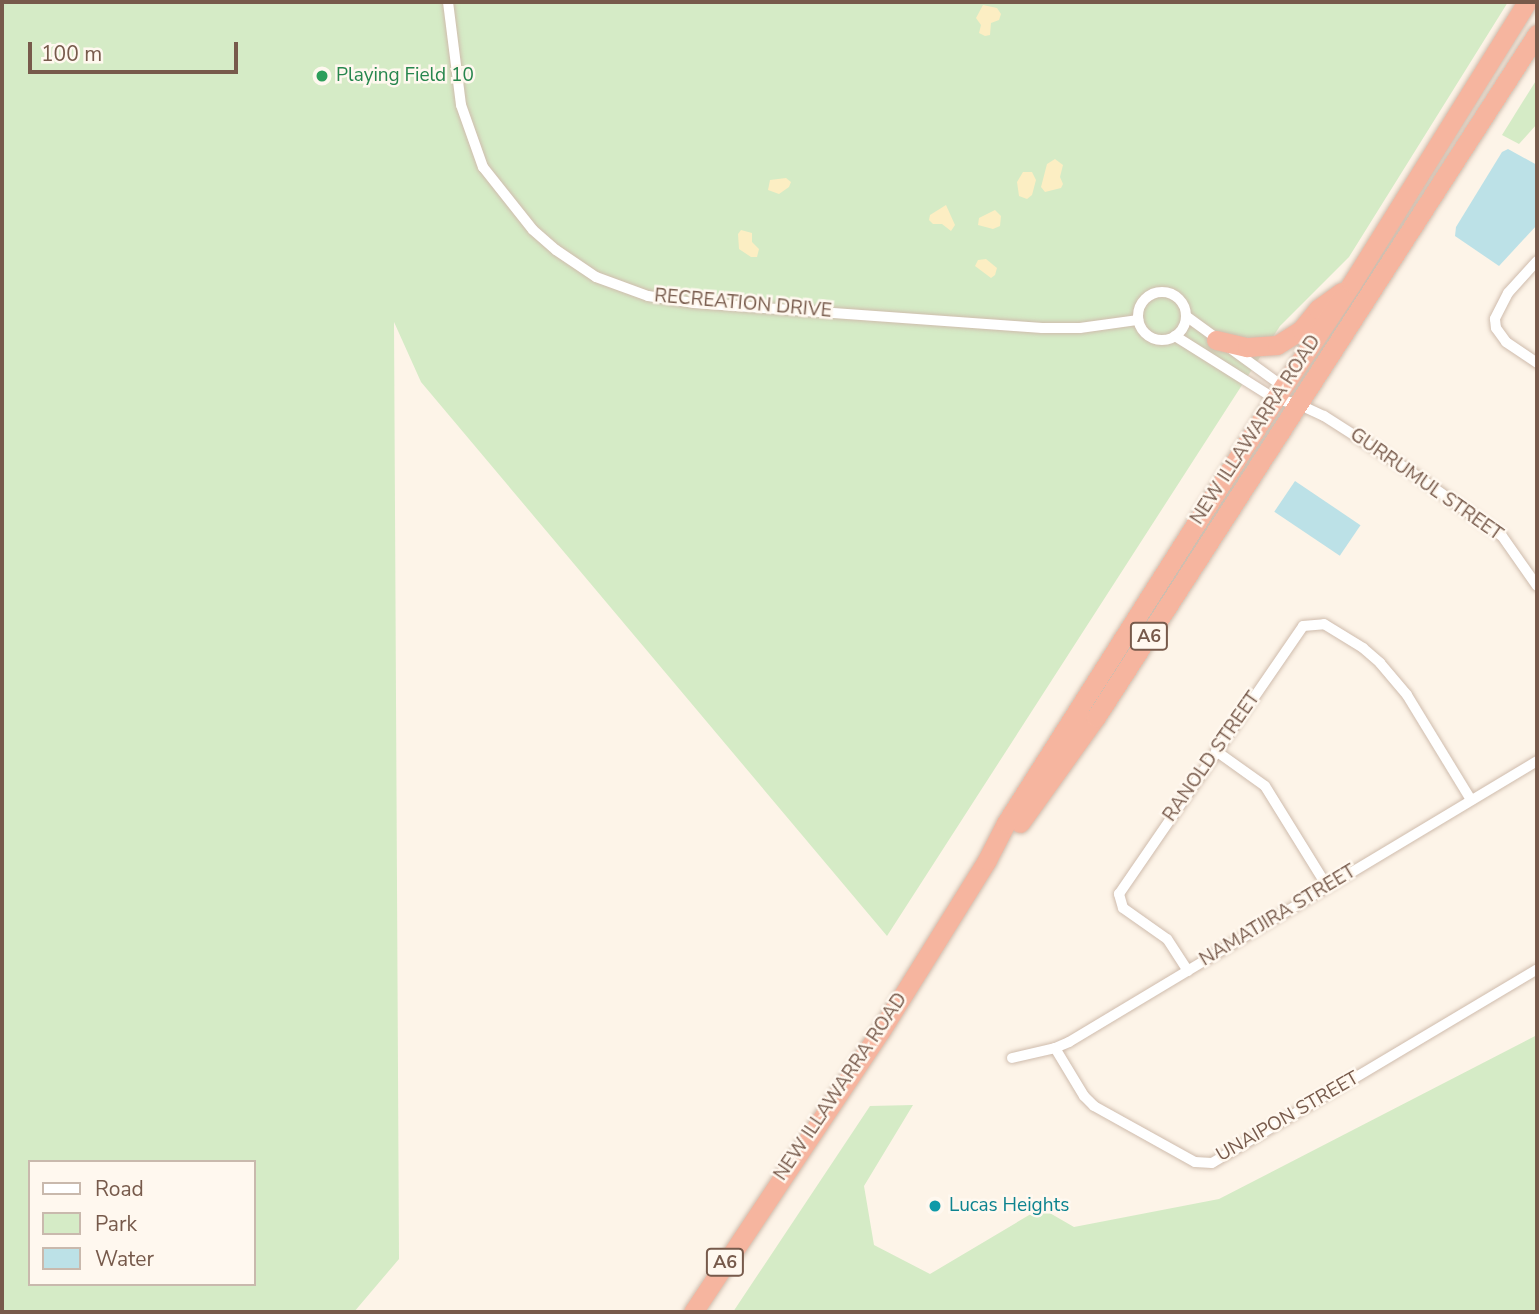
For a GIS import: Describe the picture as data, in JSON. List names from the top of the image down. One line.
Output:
{"streets":{"highway":["NEW ILLAWARRA ROAD","A6"],"street":["RECREATION DRIVE","GURRUMUL STREET","RANOLD STREET","NAMATJIRA STREET","UNAIPON STREET"]},"crossings":[["NEW ILLAWARRA ROAD","GURRUMUL STREET"],["RANOLD STREET","NAMATJIRA STREET"],["NAMATJIRA STREET","UNAIPON STREET"]],"places":["Playing Field 10","Lucas Heights"],"legend":["Road","Park","Water"],"scale_bar":"100 m"}
